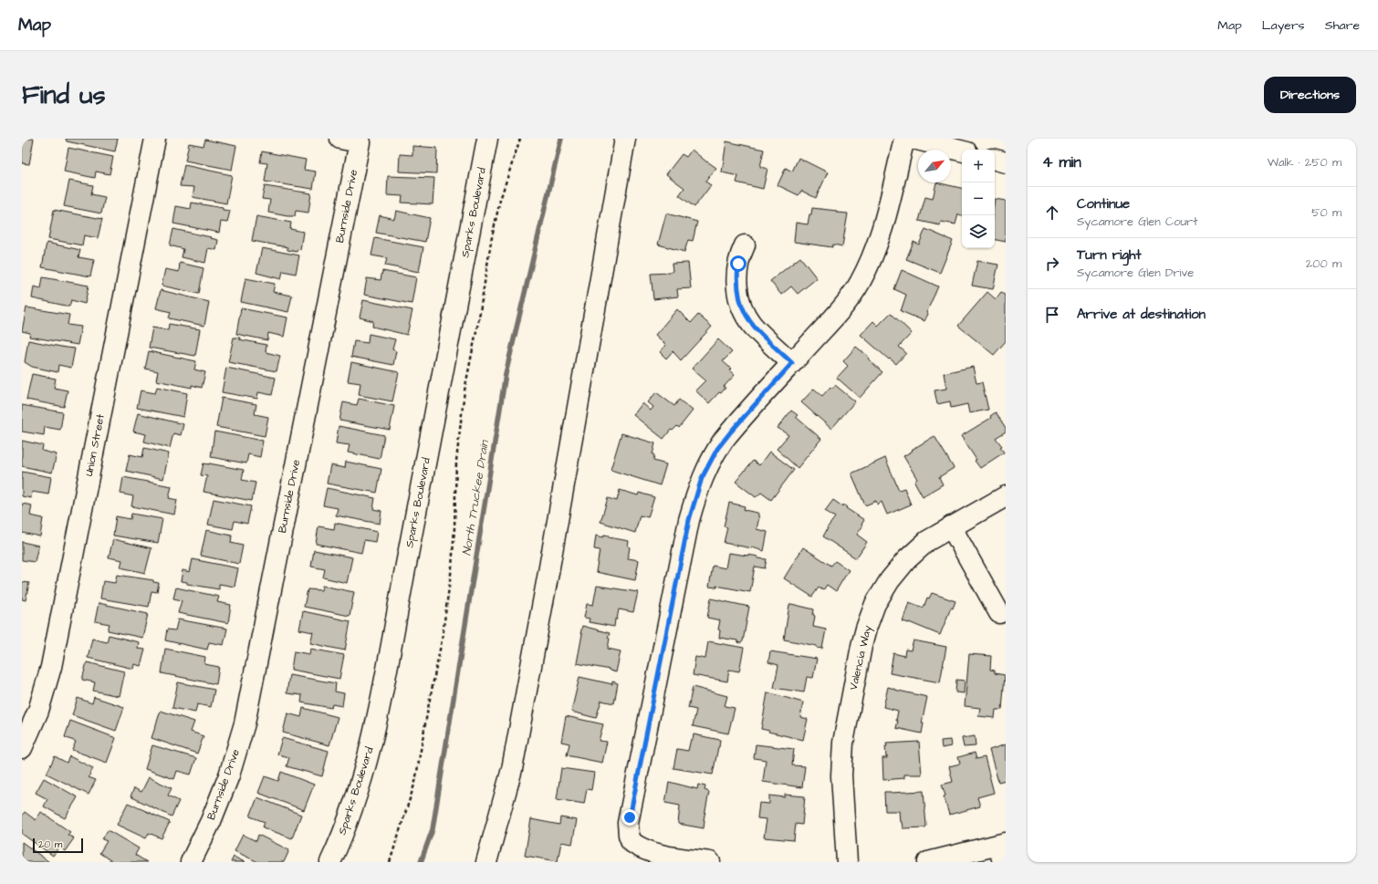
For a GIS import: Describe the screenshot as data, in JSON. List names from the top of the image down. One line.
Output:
{"streets":{"street":["Burnside Drive","Sparks Boulevard","Union Street","Valencia Way"]},"water":["North Truckee Drain"],"scale_bar":"20 m","north":"top right","page":{"header":"Map","nav":["Map","Layers","Share"],"buttons":"Directions","title":"Find us","heading":["4 min","Walk · 250 m"],"map_buttons":["+","−"],"list":[["Continue","Sycamore Glen Court","50 m"],["Turn right","Sycamore Glen Drive","200 m"],"Arrive at destination"],"scale":"20 m"}}
